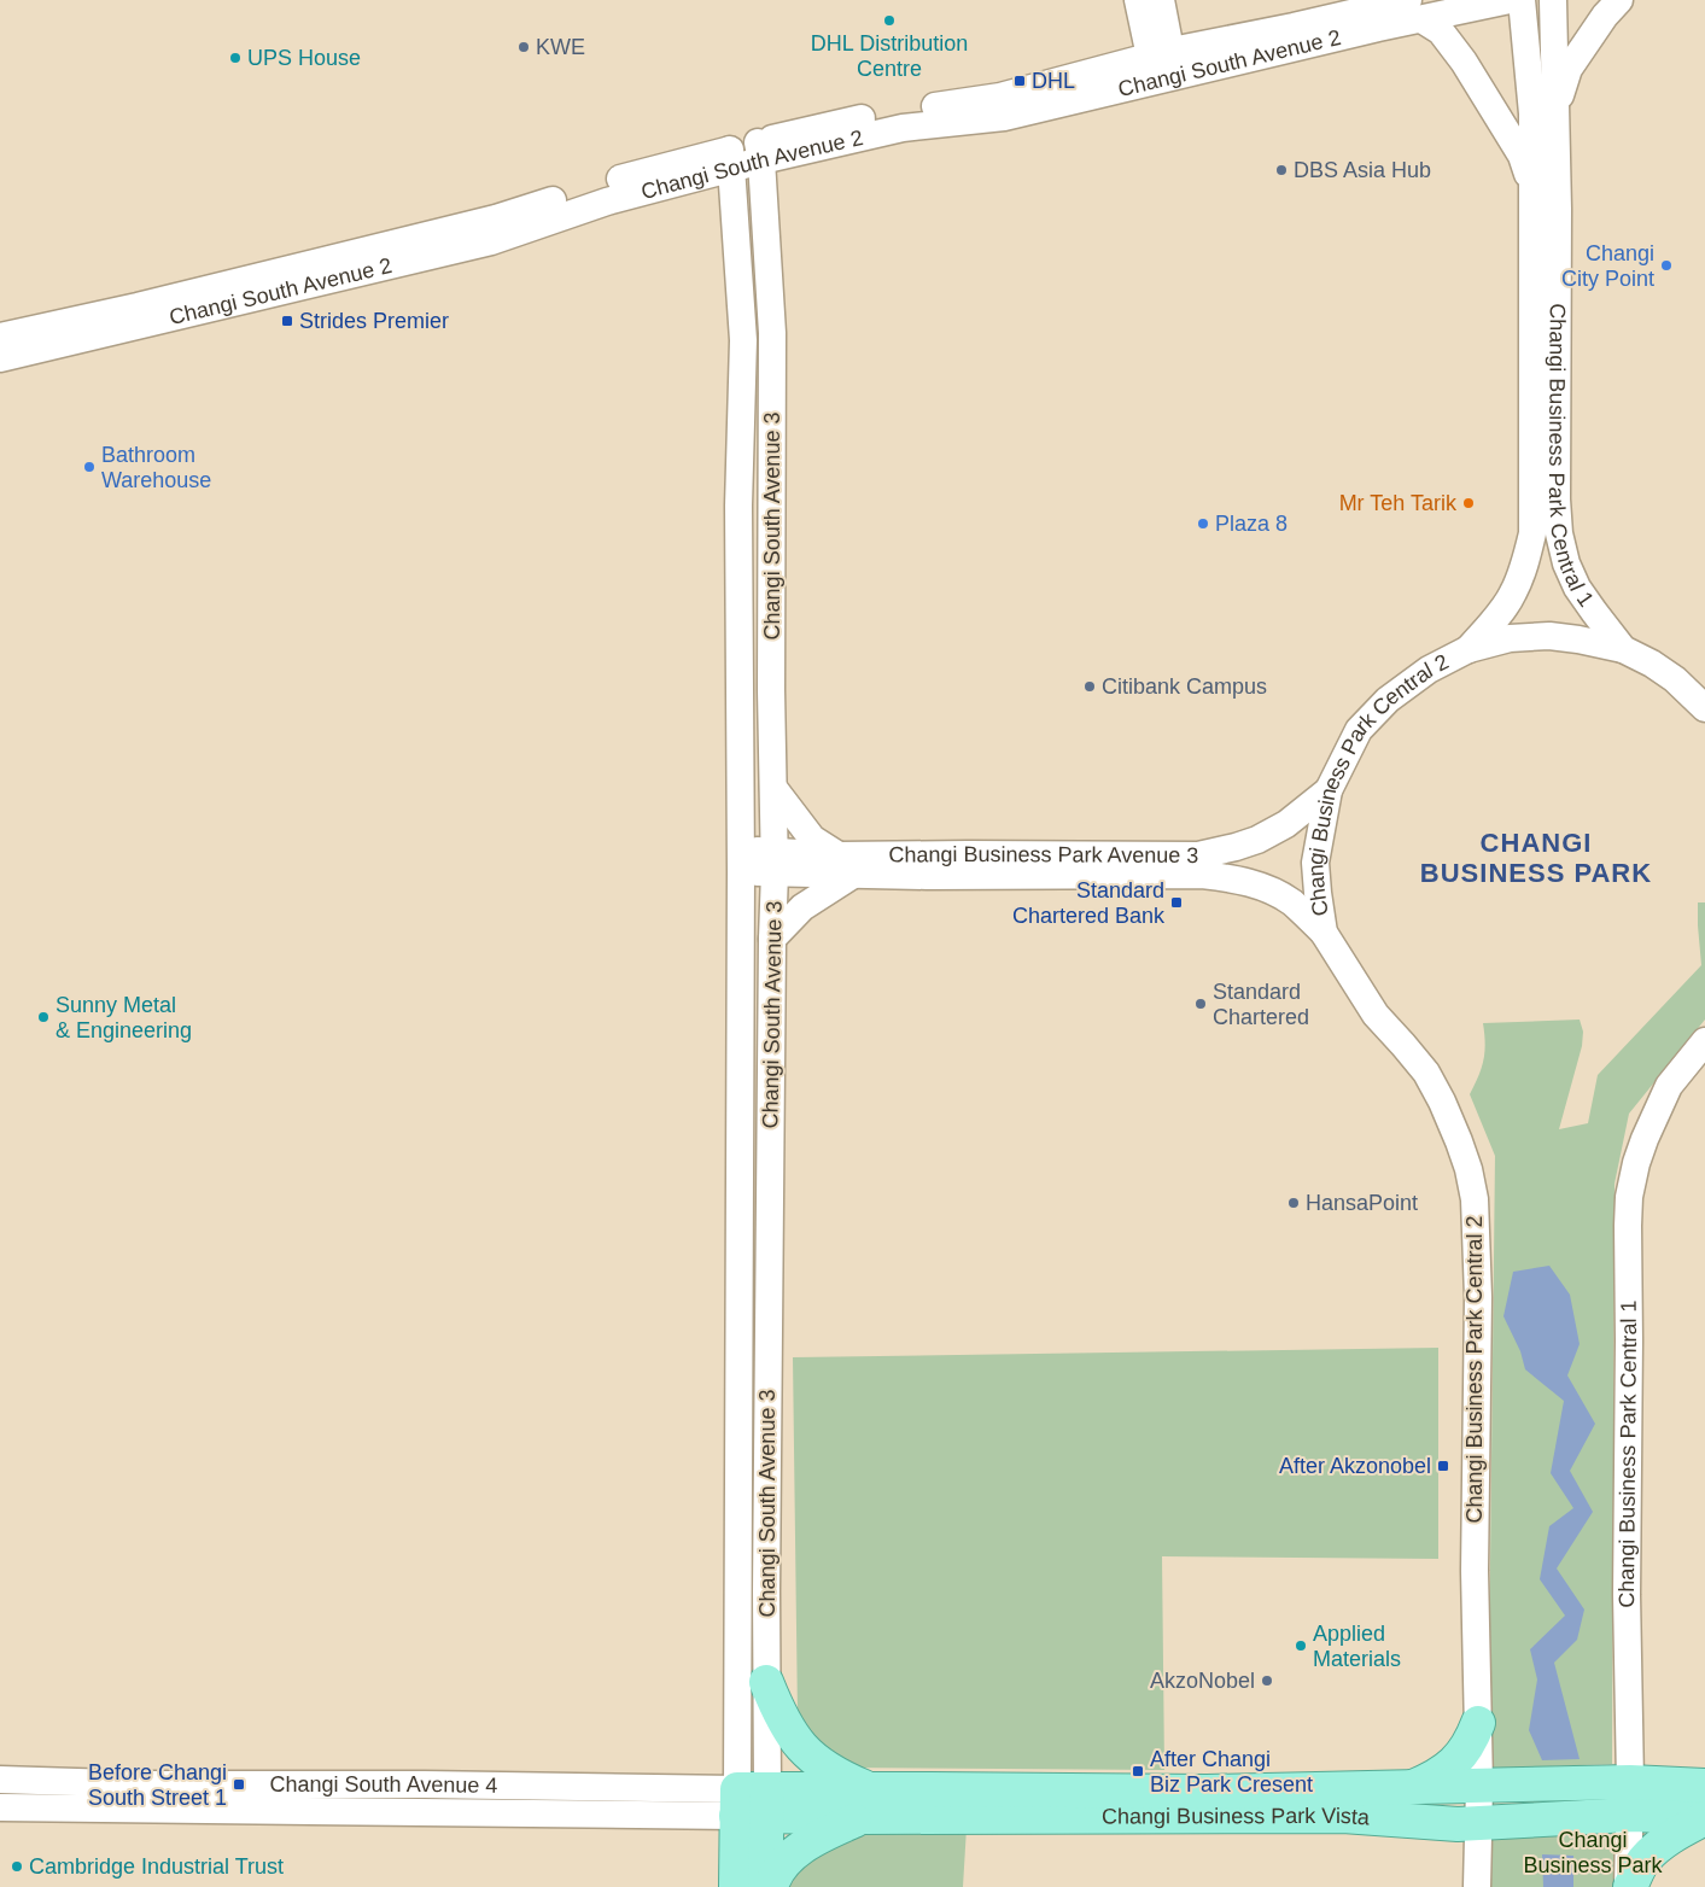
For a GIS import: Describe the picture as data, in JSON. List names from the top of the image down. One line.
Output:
{"streets":{"main road":["Changi South Avenue 3","Changi Business Park Vista"],"street":["Changi South Avenue 2","Changi Business Park Central 1","Changi Business Park Central 2","Changi Business Park Avenue 3","Changi South Avenue 4"]},"crossings":[["Changi South Avenue 2","Changi South Avenue 3"],["Changi Business Park Central 1","Changi Business Park Central 2"],["Changi Business Park Central 1","Changi Business Park Vista"],["Changi South Avenue 3","Changi Business Park Avenue 3"],["Changi South Avenue 3","Changi South Avenue 4"],["Changi South Avenue 3","Changi Business Park Vista"],["Changi Business Park Central 2","Changi Business Park Avenue 3"],["Changi Business Park Central 2","Changi Business Park Vista"],["Changi South Avenue 4","Changi Business Park Vista"]],"districts":["CHANGI BUSINESS PARK"],"parks":["Changi Business Park"],"places":{"other":["DHL Distribution Centre","KWE","UPS House","DBS Asia Hub","Changi City Point","Bathroom Warehouse","Mr Teh Tarik","Plaza 8","Citibank Campus","Standard Chartered","Sunny Metal & Engineering","HansaPoint","Applied Materials","AkzoNobel","Cambridge Industrial Trust"],"transit":["DHL","Strides Premier","Standard Chartered Bank","After Akzonobel","After Changi Biz Park Cresent","Before Changi South Street 1"]}}
